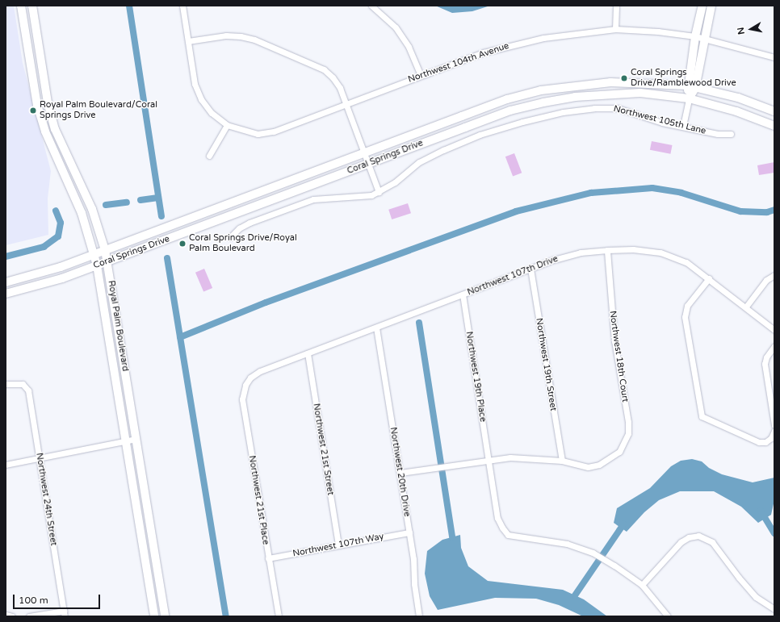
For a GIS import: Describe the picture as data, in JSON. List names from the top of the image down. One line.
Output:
{"streets":{"main road":["Coral Springs Drive","Royal Palm Boulevard"],"street":["Northwest 104th Avenue","Northwest 105th Lane","Northwest 107th Drive","Northwest 18th Court","Northwest 19th Street","Northwest 19th Place","Northwest 21st Street","Northwest 20th Drive","Northwest 24th Street","Northwest 21st Place","Northwest 107th Way"]},"crossings":[["Coral Springs Drive","Royal Palm Boulevard"],["Northwest 107th Drive","Northwest 18th Court"],["Northwest 107th Drive","Northwest 19th Street"],["Northwest 107th Drive","Northwest 19th Place"],["Northwest 107th Drive","Northwest 21st Street"],["Northwest 107th Drive","Northwest 20th Drive"],["Northwest 107th Drive","Northwest 21st Place"],["Northwest 18th Court","Northwest 19th Street"],["Northwest 21st Street","Northwest 107th Way"],["Northwest 20th Drive","Northwest 107th Way"],["Northwest 21st Place","Northwest 107th Way"]],"places":["Coral Springs Drive/Ramblewood Drive","Royal Palm Boulevard/Coral Springs Drive","Coral Springs Drive/Royal Palm Boulevard"],"scale_bar":"100 m","north":"left"}
